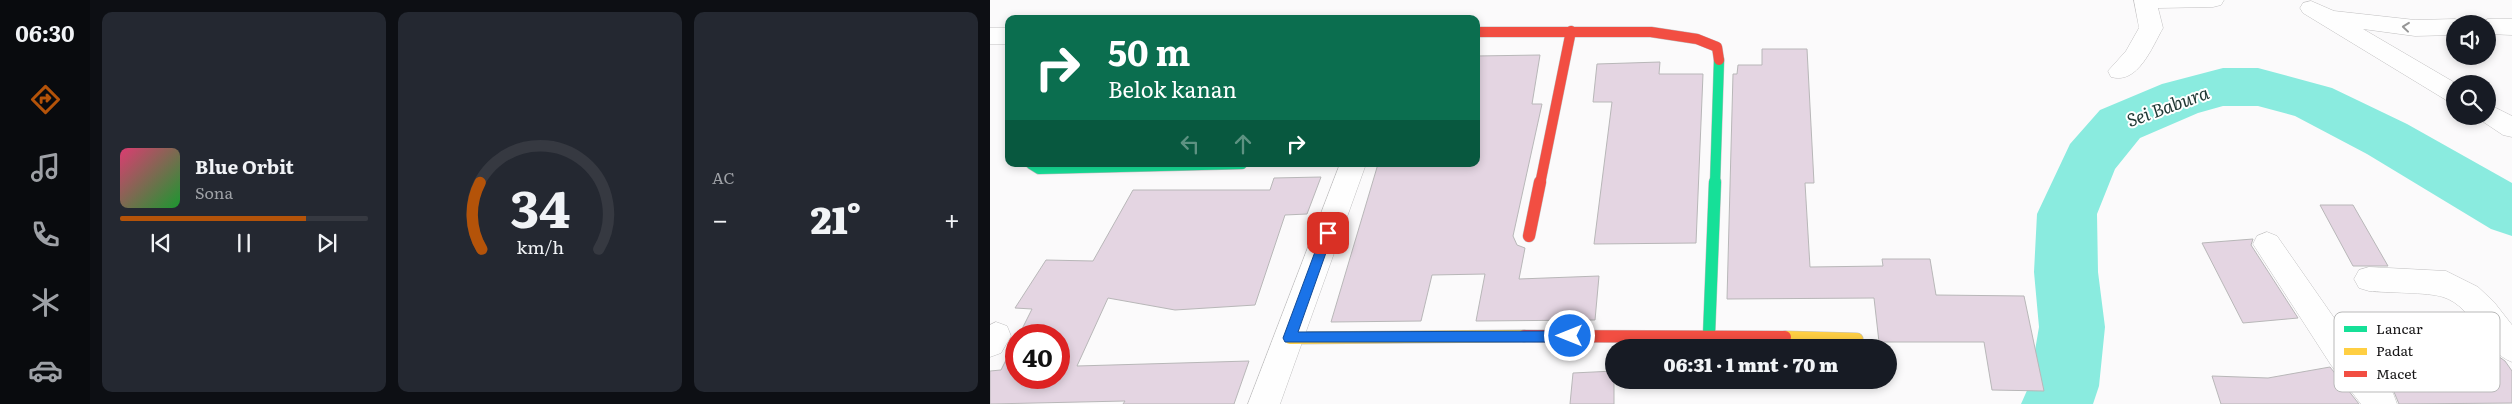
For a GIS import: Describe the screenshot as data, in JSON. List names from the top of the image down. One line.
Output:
{"water":["Sei Babura"],"legend":["Lancar","Padat","Macet"],"page":{"tabs":"06:30","tile":"AC","turn":["50 m","Belok kanan"],"song":["Blue Orbit","Sona"],"heat":["−","21°","+"],"limit":"40","trip":"06:31 · 1 mnt · 70 m","gauge":["34","km/h"]}}
